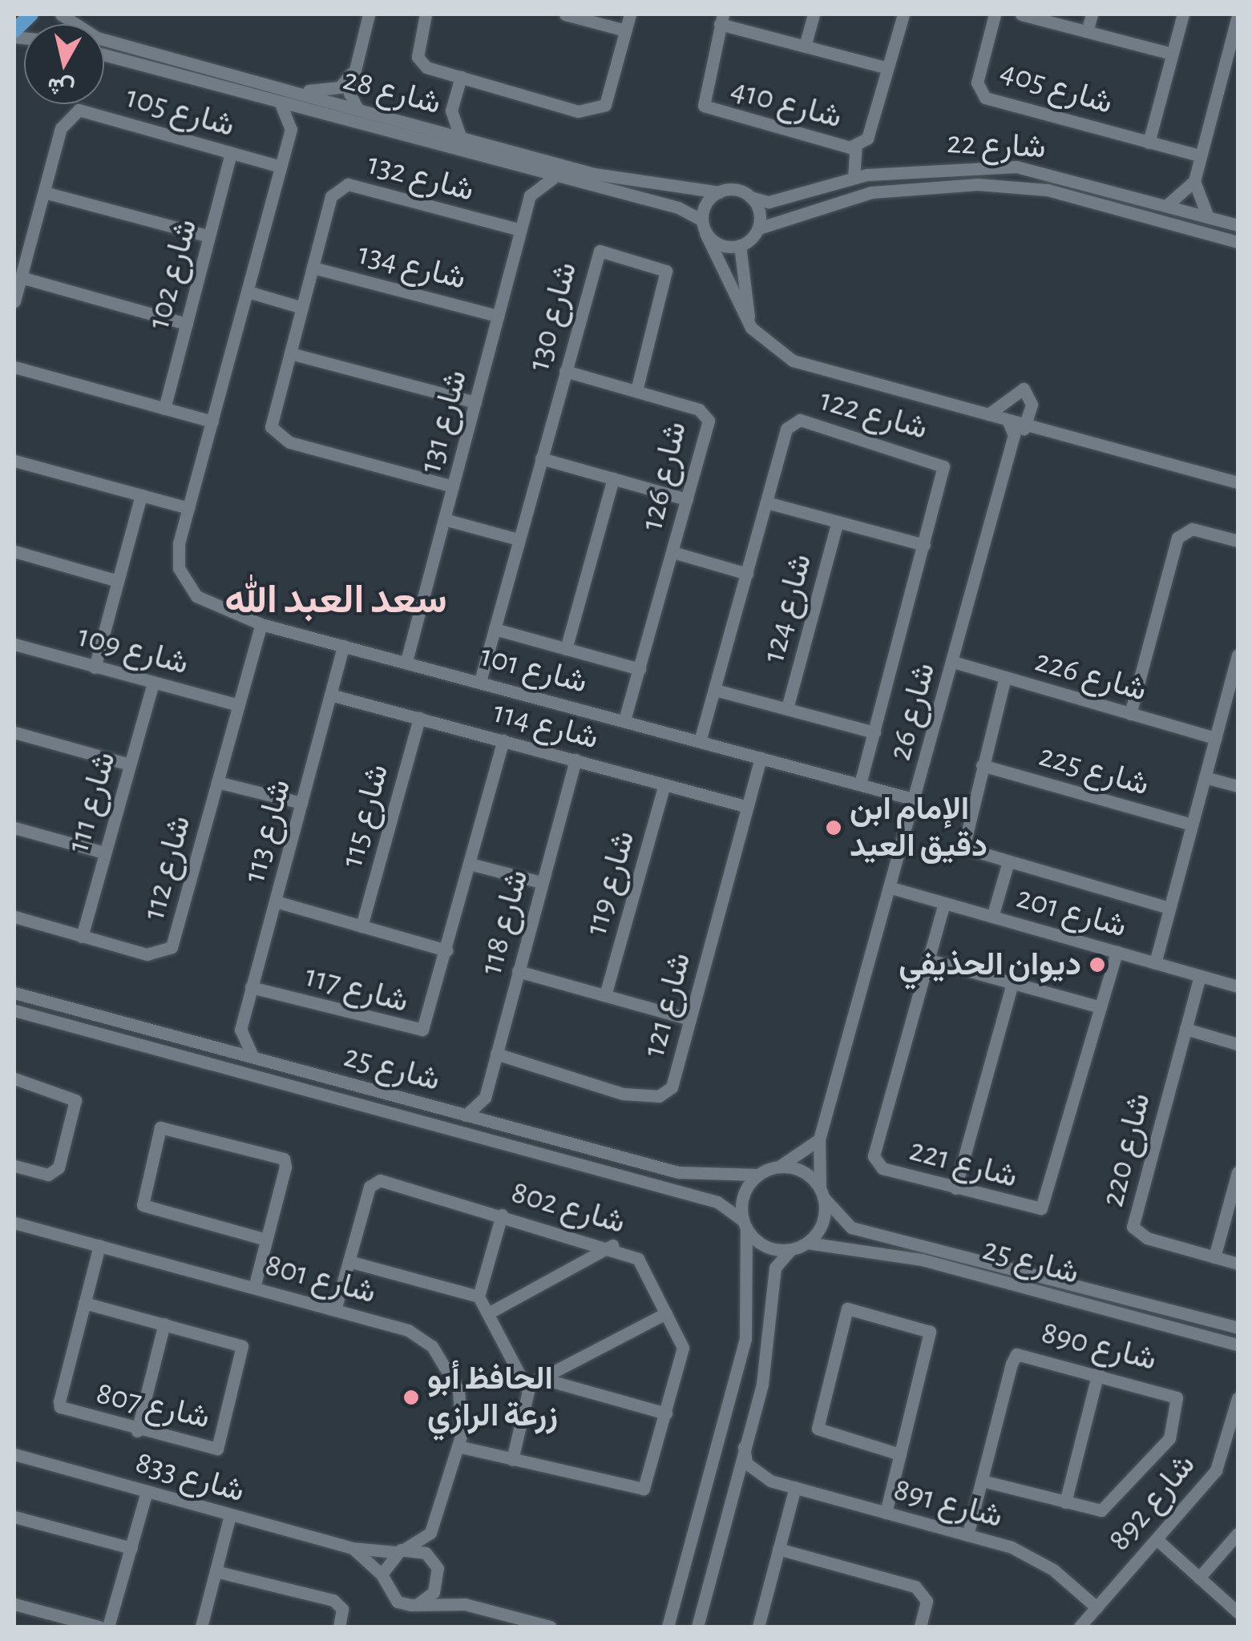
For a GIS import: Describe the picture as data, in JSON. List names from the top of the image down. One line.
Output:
{"streets":{"street":["شارع 405","شارع 28","شارع 410","شارع 105","شارع 22","شارع 132","شارع 134","شارع 102","شارع 130","شارع 122","شارع 131","شارع 126","شارع 124","شارع 109","شارع 101","شارع 226","شارع 26","شارع 114","شارع 225","شارع 111","شارع 115","شارع 113","شارع 112","شارع 119","شارع 201","شارع 118","شارع 117","شارع 121","شارع 25","شارع 220","شارع 221","شارع 802","شارع 801","شارع 890","شارع 807","شارع 833","شارع 892","شارع 891"]},"crossings":[["شارع 28","شارع 22"],["شارع 105","شارع 102"],["شارع 105","شارع 101"],["شارع 132","شارع 134"],["شارع 132","شارع 131"],["شارع 134","شارع 131"],["شارع 130","شارع 126"],["شارع 130","شارع 101"],["شارع 122","شارع 126"],["شارع 122","شارع 101"],["شارع 131","شارع 101"],["شارع 126","شارع 101"],["شارع 109","شارع 111"],["شارع 109","شارع 112"],["شارع 101","شارع 26"],["شارع 101","شارع 113"],["شارع 101","شارع 112"],["شارع 101","شارع 121"],["شارع 226","شارع 26"],["شارع 26","شارع 201"],["شارع 26","شارع 25"],["شارع 114","شارع 115"],["شارع 114","شارع 113"],["شارع 114","شارع 119"],["شارع 114","شارع 118"],["شارع 114","شارع 117"],["شارع 114","شارع 121"],["شارع 111","شارع 112"],["شارع 113","شارع 112"],["شارع 113","شارع 117"],["شارع 201","شارع 220"],["شارع 201","شارع 221"],["شارع 118","شارع 121"],["شارع 802","شارع 801"],["شارع 801","شارع 807"],["شارع 801","شارع 833"],["شارع 890","شارع 891"],["شارع 892","شارع 891"]],"districts":["سعد العبد الله"],"places":["الإمام ابن دقيق العيد","ديوان الحذيفي","الحافظ أبو زرعة الرازي"],"north":"bottom"}
